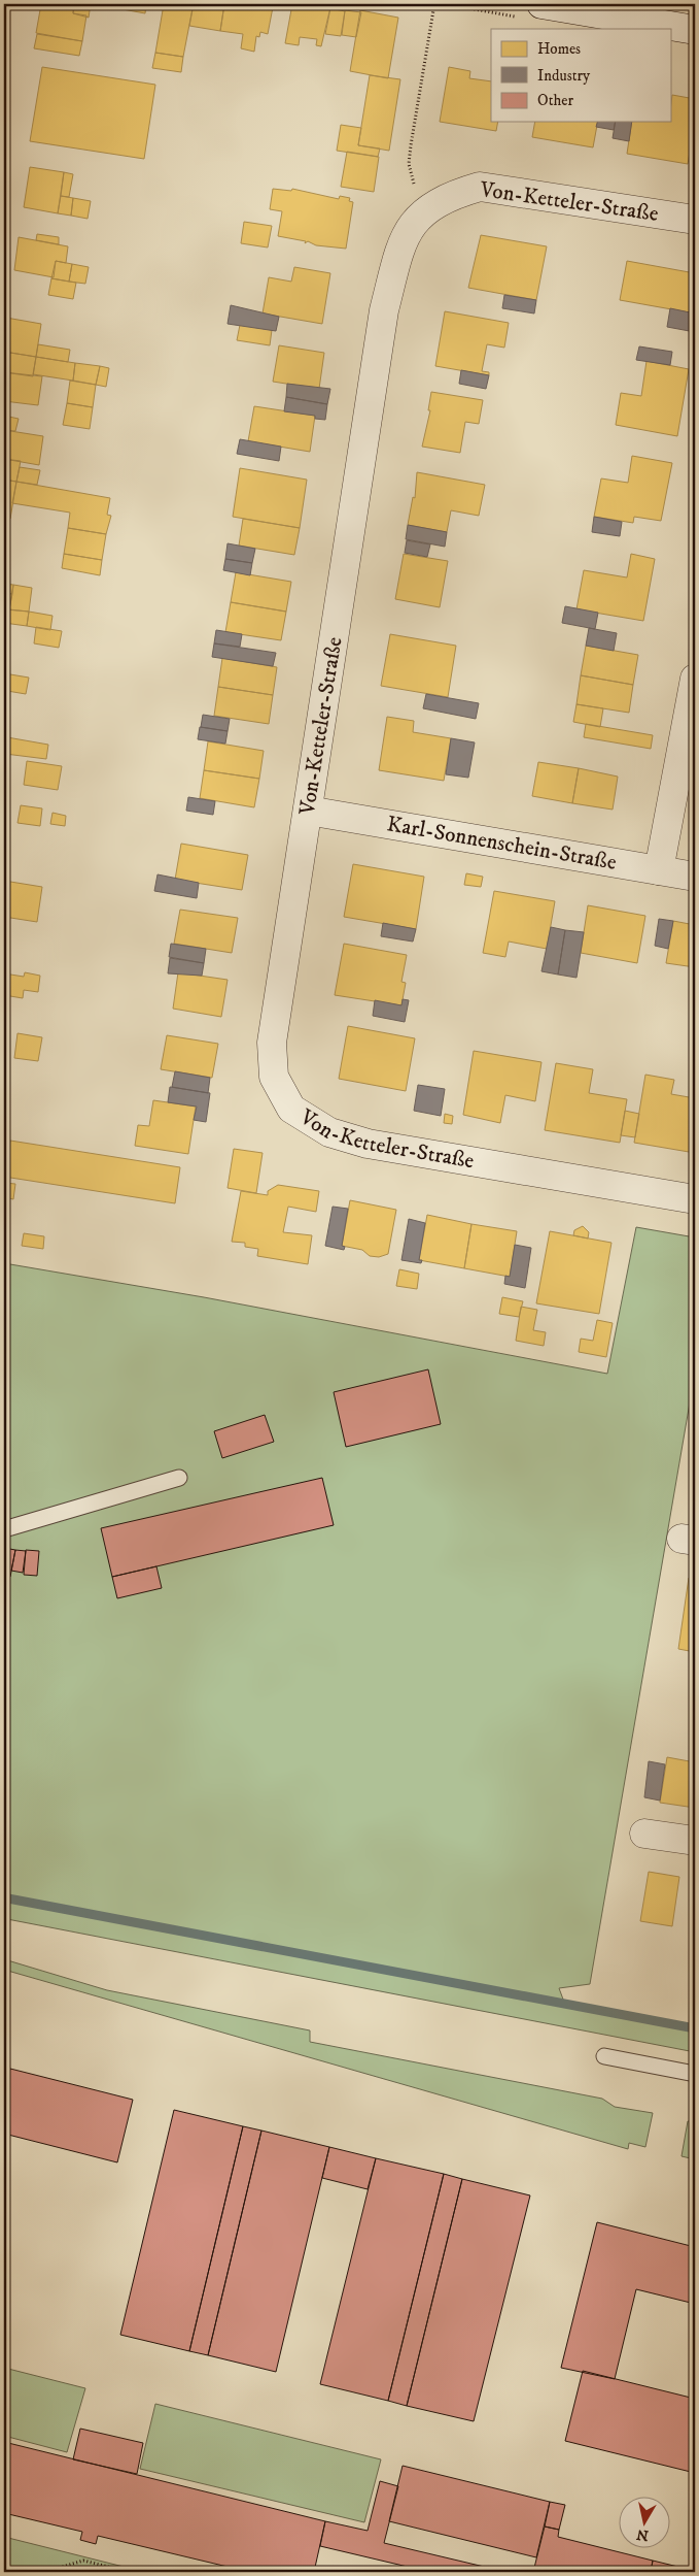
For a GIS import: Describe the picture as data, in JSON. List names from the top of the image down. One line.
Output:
{"streets":{"street":["Von-Ketteler-Straße","Karl-Sonnenschein-Straße"]},"crossings":[["Von-Ketteler-Straße","Karl-Sonnenschein-Straße"]],"legend":["Homes","Industry","Other"],"north":"bottom"}
